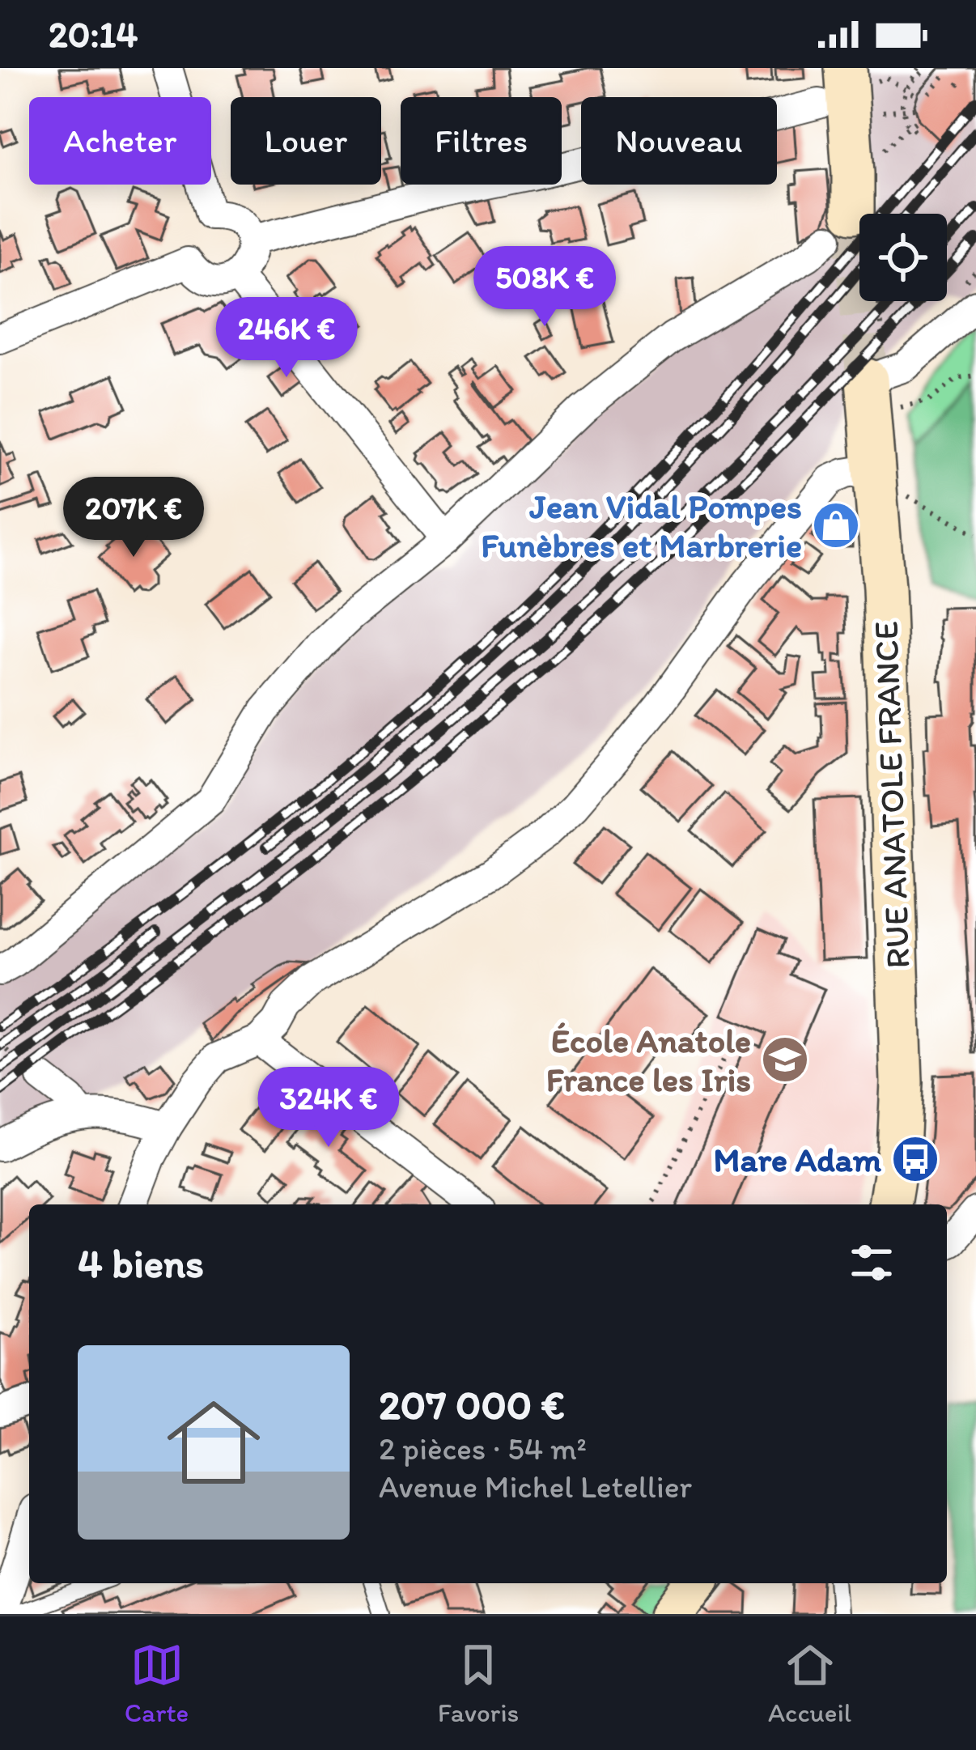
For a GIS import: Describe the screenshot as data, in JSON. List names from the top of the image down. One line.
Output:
{"streets":{"main road":["RUE ANATOLE FRANCE"]},"places":{"shop":["Jean Vidal Pompes Funèbres et Marbrerie"],"school or university":["École Anatole France les Iris"],"bus stop":["Mare Adam"]},"page":{"status":"20:14","chip":["Acheter","Louer","Filtres","Nouveau"],"price":["508K €","246K €","207K €","324K €"],"heading":"4 biens","list":[{"name":"207 000 €","note":"2 pièces · 54 m² · Avenue Michel Letellier"}],"tabs":["Carte","Favoris","Accueil"]}}
